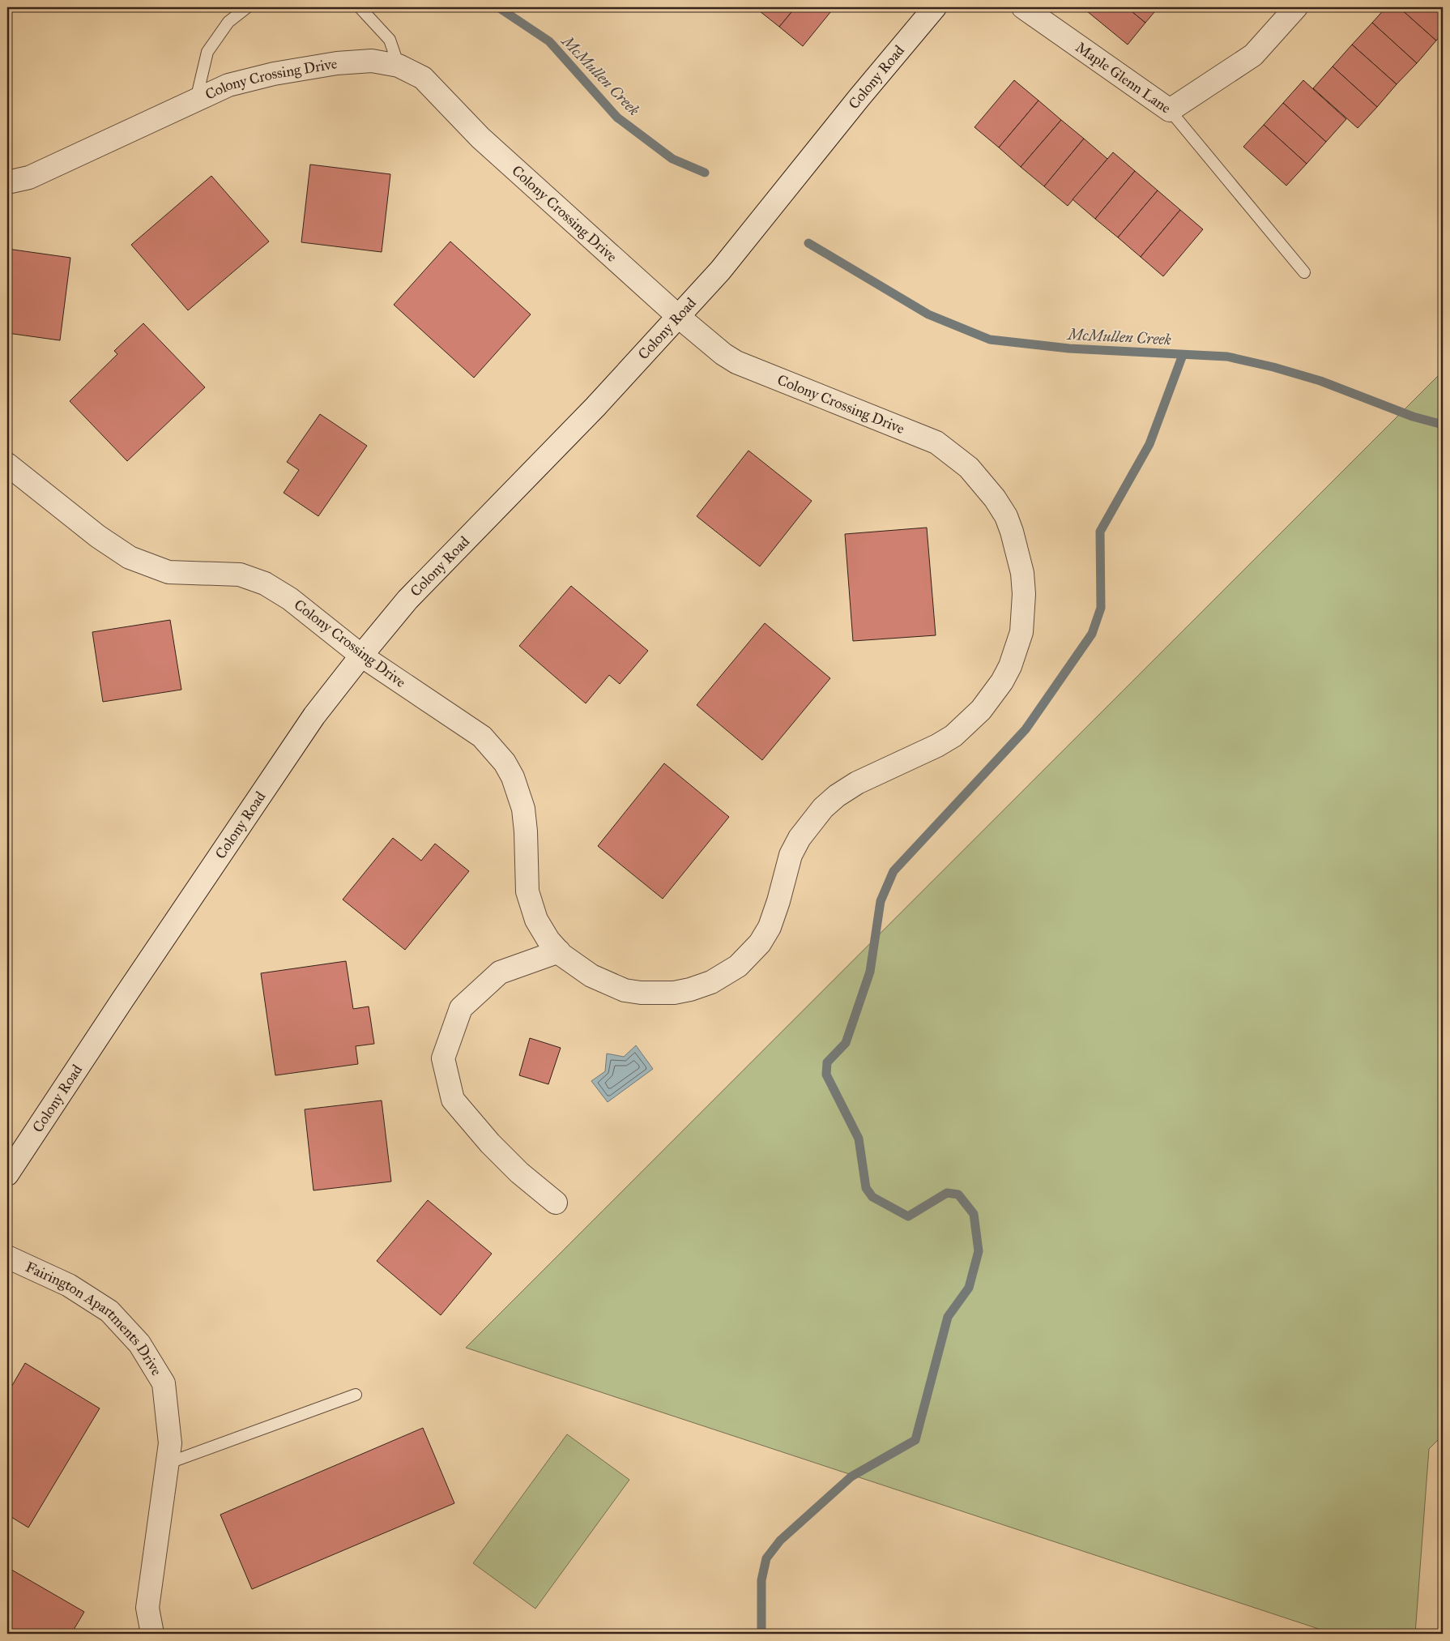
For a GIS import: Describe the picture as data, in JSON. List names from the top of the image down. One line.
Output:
{"streets":{"street":["Maple Glenn Lane","Colony Road","Colony Crossing Drive","Fairington Apartments Drive"]},"crossings":[["Colony Road","Colony Crossing Drive"]],"water":["McMullen Creek"]}
